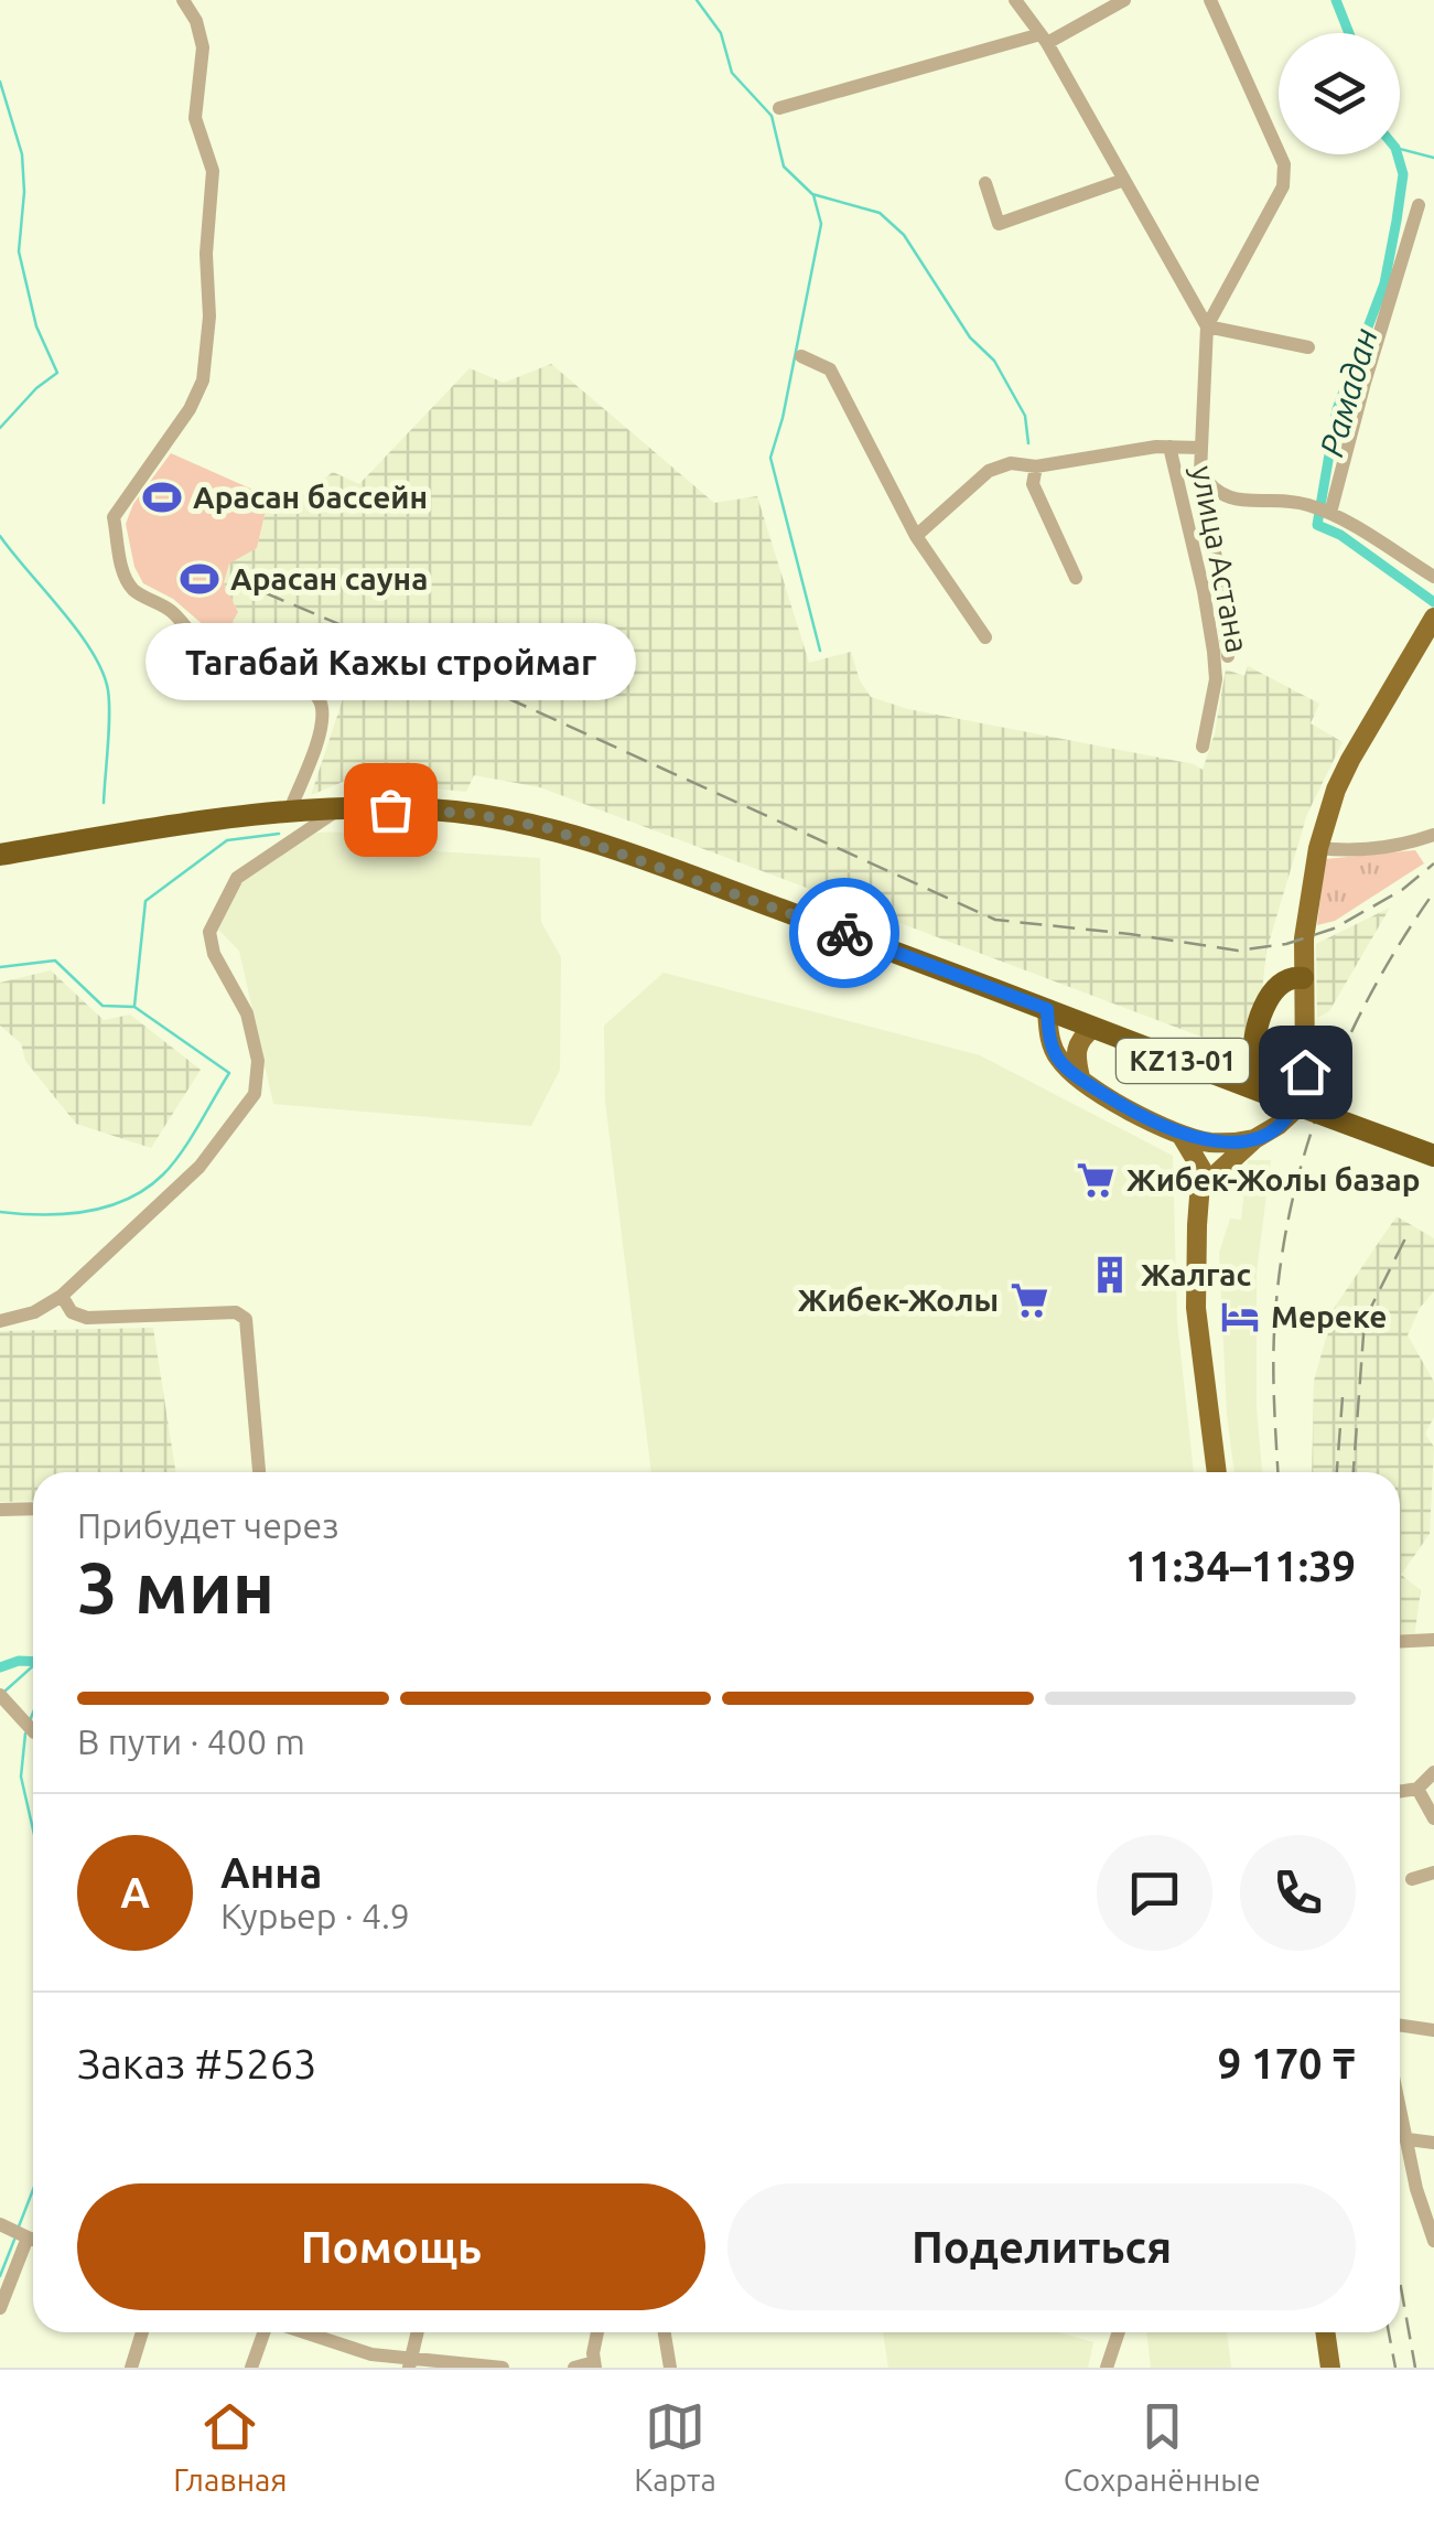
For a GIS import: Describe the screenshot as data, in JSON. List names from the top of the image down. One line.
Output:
{"streets":{"highway":["KZ13-01"],"street":["улица Астана"]},"water":["Рамадан"],"places":{"sports":["Арасан бассейн","Арасан сауна"],"other":["Тагабай Кажы строймаг"],"supermarket":["Жибек-Жолы базар","Жибек-Жолы"],"building":["Жалгас"],"hotel":["Мереке"]},"page":{"bubble":"Тагабай Кажы строймаг","heading":["3 мин","Прибудет через","11:34–11:39"],"panel":["Анна","Курьер · 4.9","Заказ #5263","9 170 ₸"],"bar":"В пути · 400 m","round":"А","buttons":["Помощь","Поделиться"],"tabs":["Главная","Карта","Сохранённые"]}}
